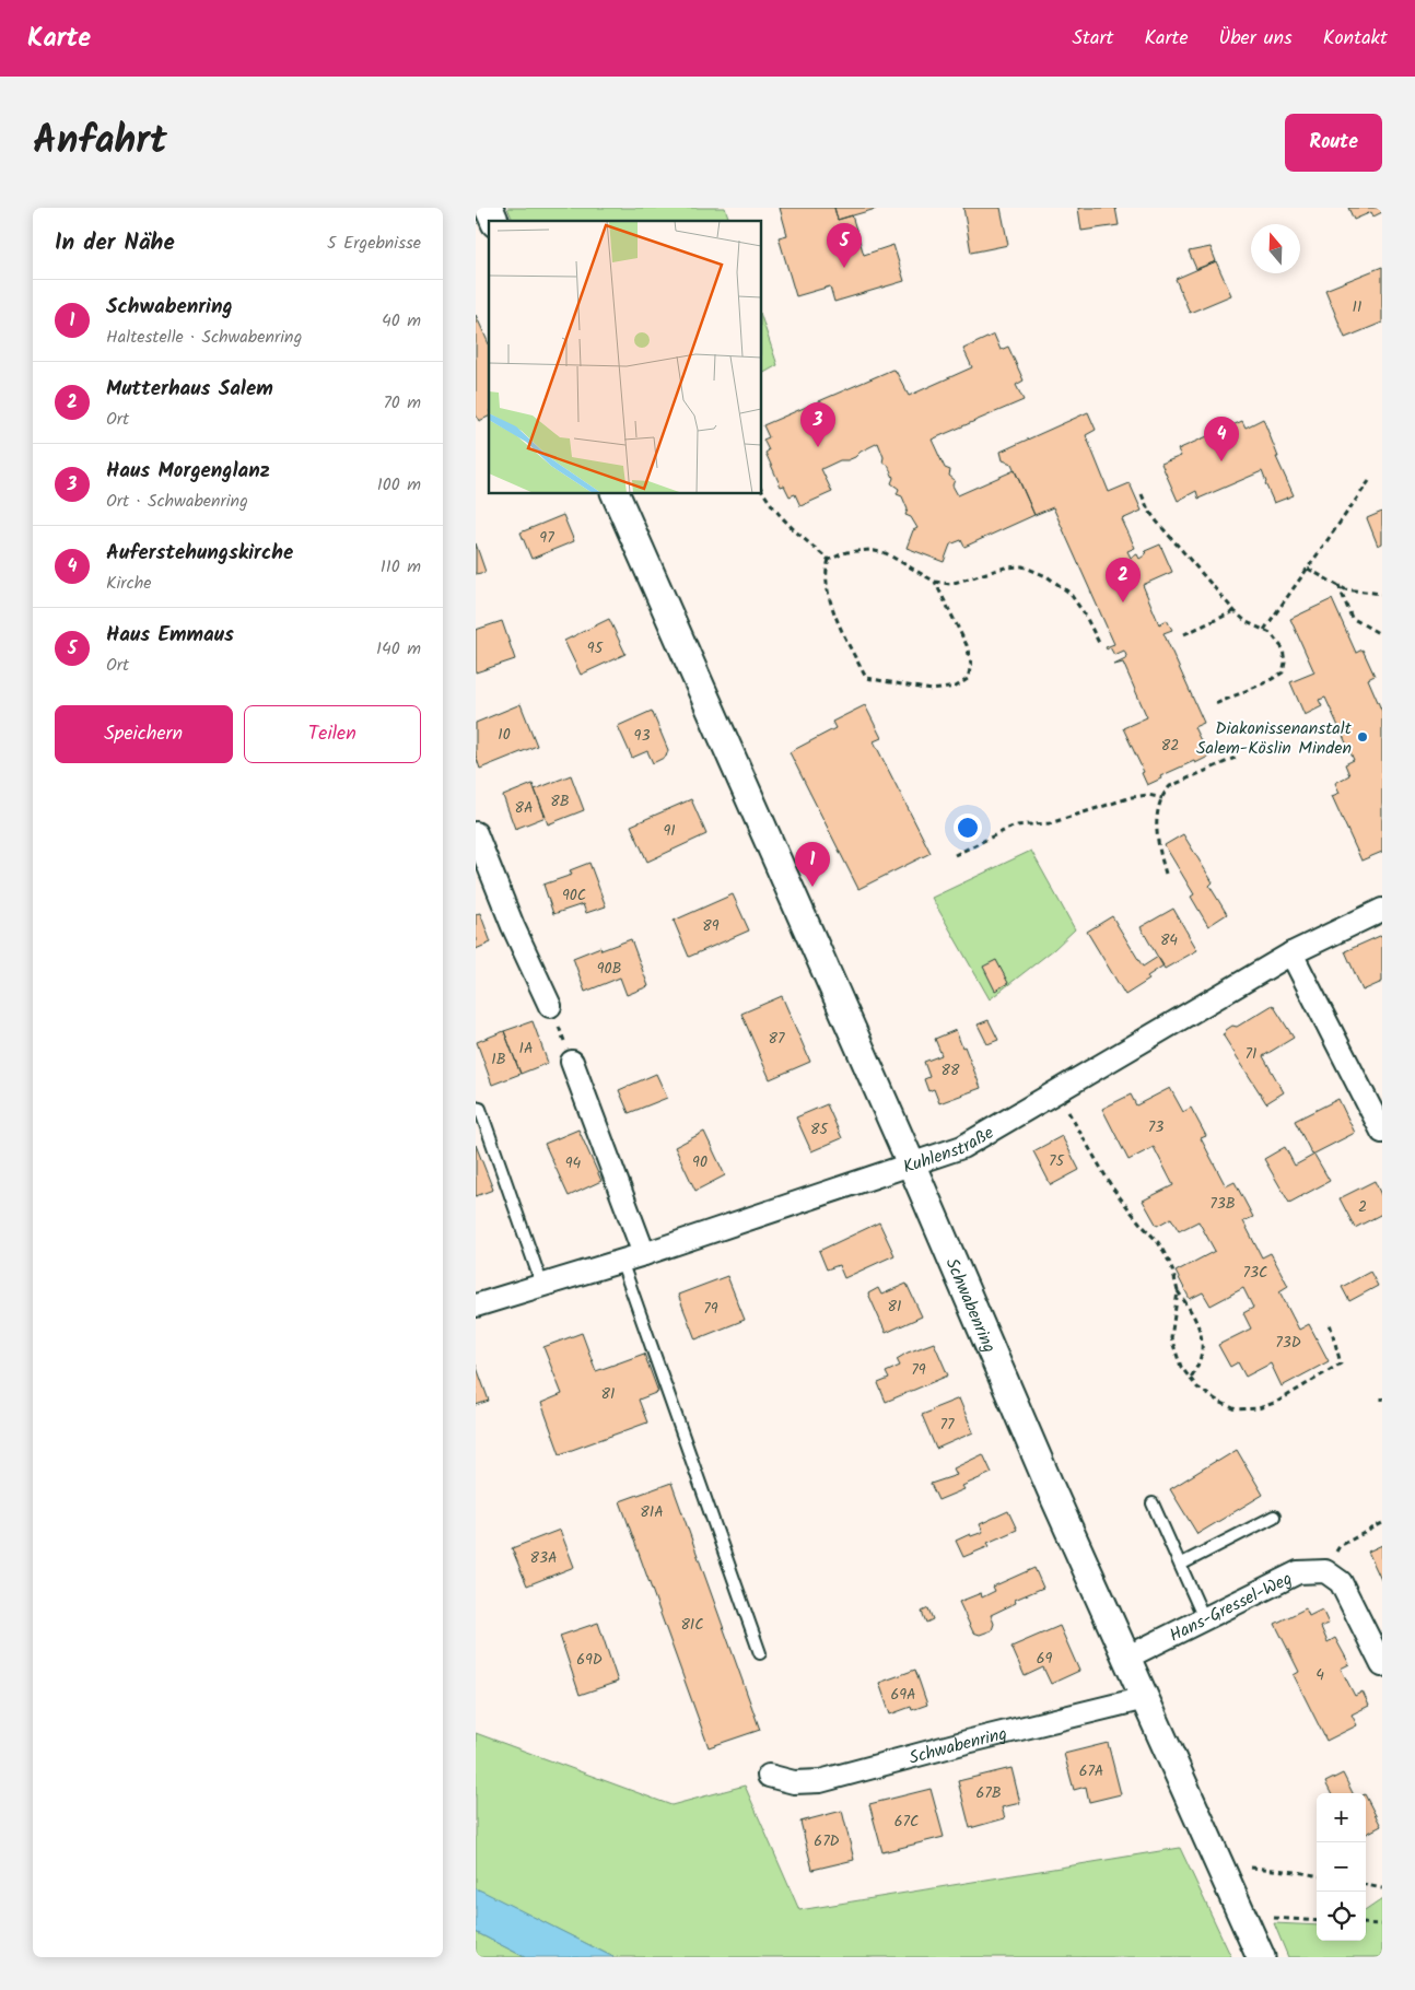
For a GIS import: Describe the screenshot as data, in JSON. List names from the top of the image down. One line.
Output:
{"streets":{"street":["Kuhlenstraße","Schwabenring","Hans-Gressel-Weg"]},"crossings":[["Kuhlenstraße","Schwabenring"],["Schwabenring","Hans-Gressel-Weg"]],"places":["Diakonissenanstalt Salem-Köslin Minden"],"house_numbers":["11","97","95","10","93","82","8B","8A","91","90C","89","84","90B","87","1A","71","1B","88","73","85","75","90","94","73B","2","73C","81","79","73D","79","81","77","81A","83A","81C","69","69D","4","69A","67A","67B","67C","67D"],"north":"top","page":{"header":"Karte","nav":["Start","Karte","Über uns","Kontakt"],"title":"Anfahrt","buttons":["Route",["Speichern","Teilen"]],"heading":["In der Nähe","5 Ergebnisse"],"pins":["5","3","4","2","1"],"list":[{"mark":"1","name":"Schwabenring","note":"Haltestelle · Schwabenring","value":"40 m"},{"mark":"2","name":"Mutterhaus Salem","note":"Ort","value":"70 m"},{"mark":"3","name":"Haus Morgenglanz","note":"Ort · Schwabenring","value":"100 m"},{"mark":"4","name":"Auferstehungskirche","note":"Kirche","value":"110 m"},{"mark":"5","name":"Haus Emmaus","note":"Ort","value":"140 m"}],"map_buttons":["+","−"]}}
